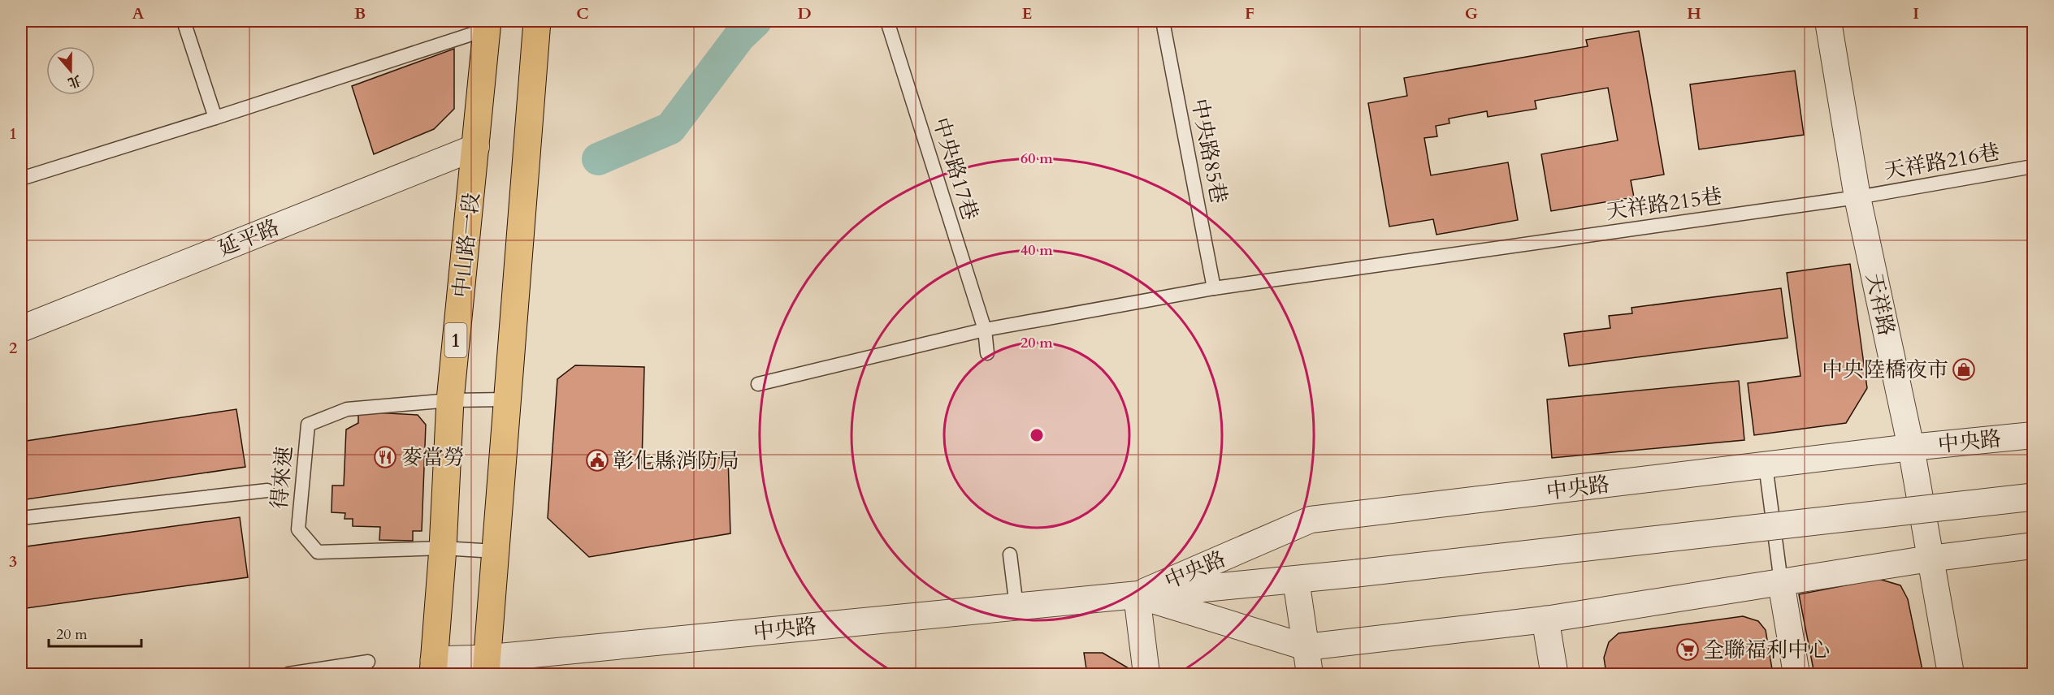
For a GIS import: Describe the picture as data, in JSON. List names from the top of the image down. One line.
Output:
{"streets":{"main road":["中山路一段","1"],"street":["延平路","天祥路","中央路"],"lane":["中央路85巷","天祥路216巷","中央路17巷","天祥路215巷","得來速"]},"crossings":[["中央路85巷","天祥路215巷"],["天祥路216巷","天祥路215巷"],["天祥路216巷","天祥路"],["天祥路215巷","天祥路"],["延平路","中山路一段"],["中山路一段","中央路"],["中山路一段","得來速"],["天祥路","中央路"]],"places":{"shop":["中央陸橋夜市"],"restaurant":["麥當勞"],"public building":["彰化縣消防局"],"supermarket":["全聯福利中心"]},"scale_bar":"20 m","north":"bottom","grid":{"columns":["A","B","C","D","E","F","G","H","I"],"rows":["1","2","3"]},"rings":["60 m","40 m","20 m"]}
